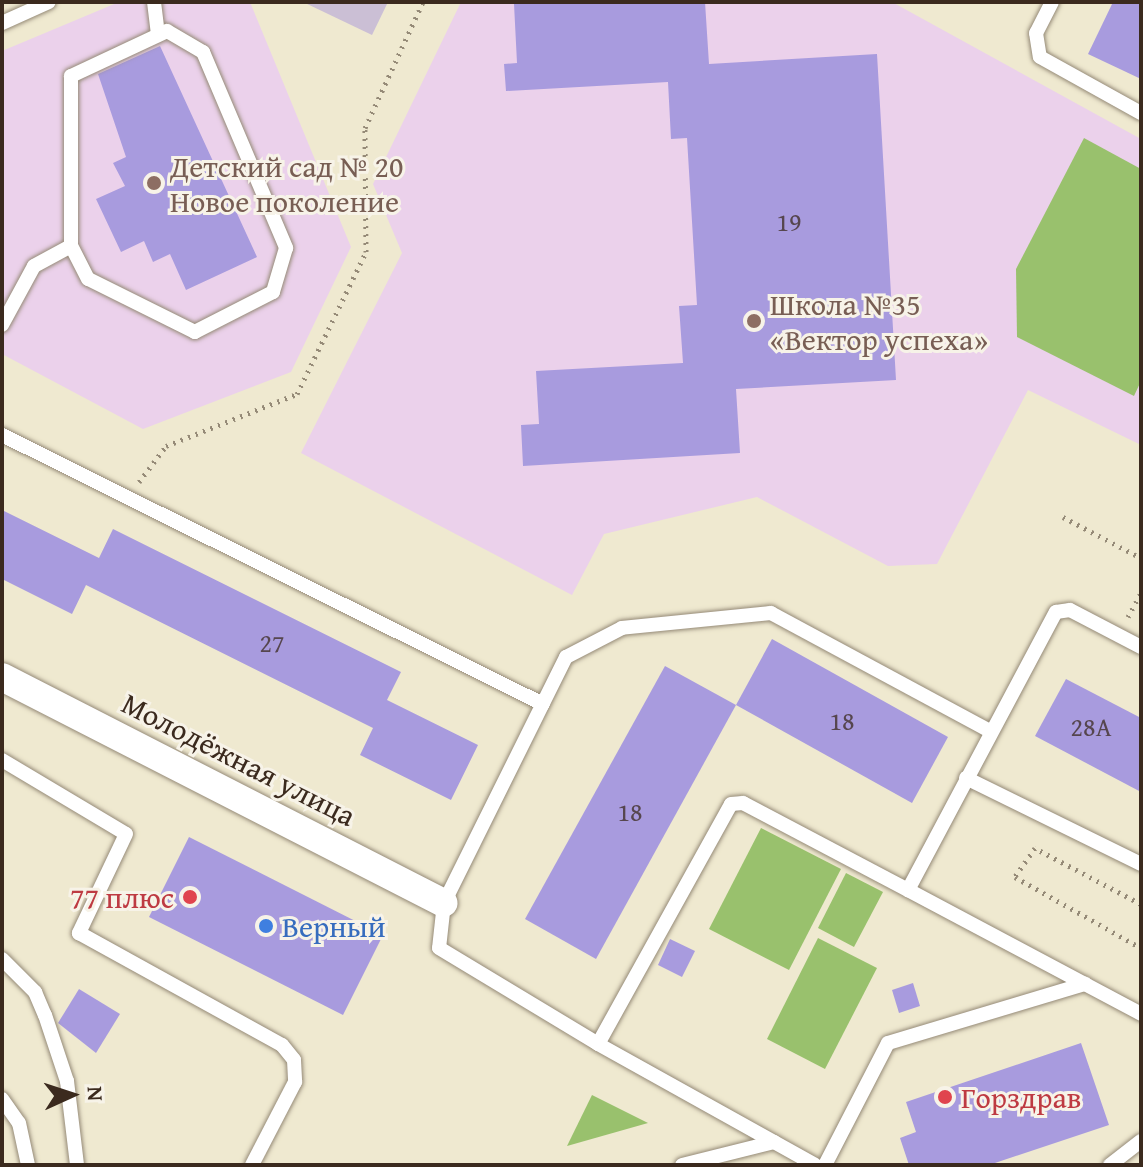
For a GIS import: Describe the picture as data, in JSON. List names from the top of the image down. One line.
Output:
{"streets":{"street":["Молодёжная улица"]},"places":["Детский сад № 20 Новое поколение","Школа №35 «Вектор успеха»","77 плюс","Верный","Горздрав"],"house_numbers":["19","27","18","28А","18"],"north":"right"}
